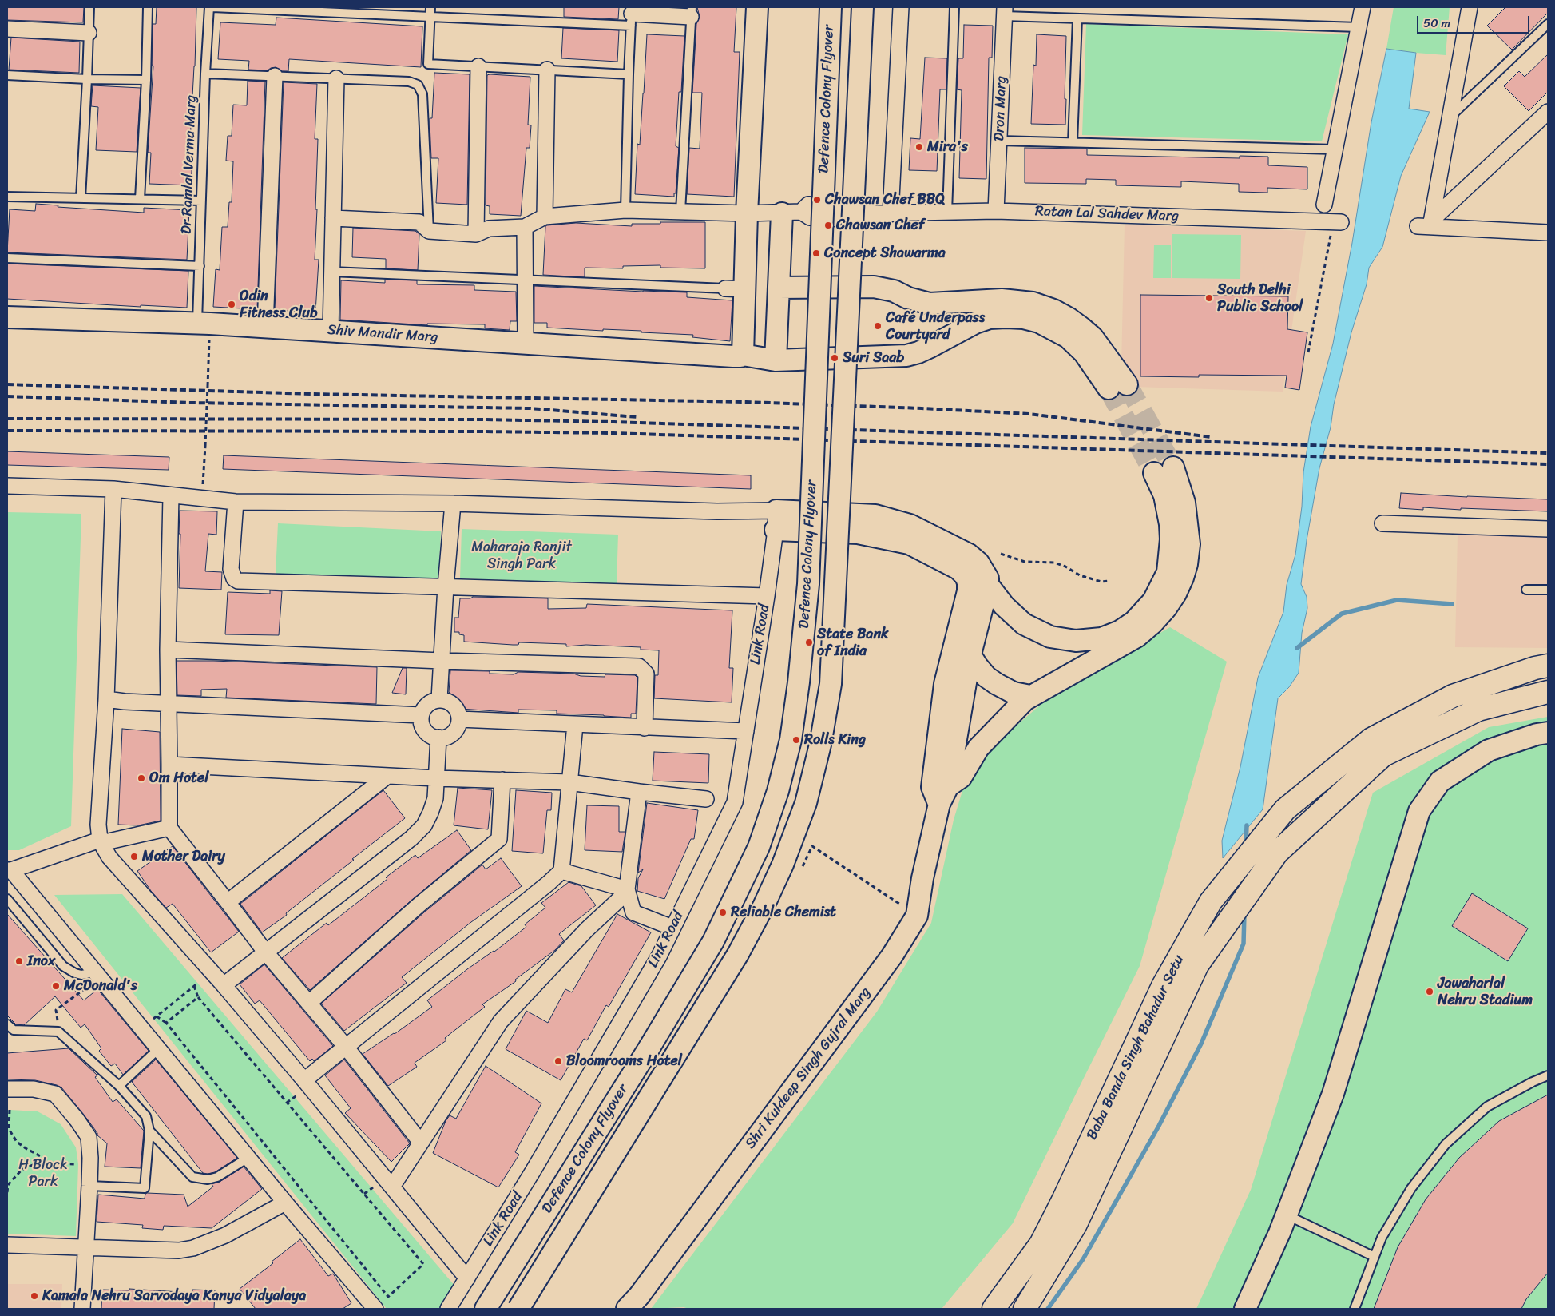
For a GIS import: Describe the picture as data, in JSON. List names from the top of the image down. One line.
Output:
{"streets":{"highway":["Baba Banda Singh Bahadur Setu"],"street":["Defence Colony Flyover","Dron Marg","Ratan Lal Sahdev Marg","Shiv Mandir Marg","Link Road","Shri Kuldeep Singh Gujral Marg"],"lane":["Dr Ramlal Verma Marg"]},"crossings":[["Dron Marg","Ratan Lal Sahdev Marg"],["Dr Ramlal Verma Marg","Shiv Mandir Marg"]],"parks":["Maharaja Ranjit Singh Park","H Block Park"],"places":["Mira's","Chawsan Chef BBQ","Chawsan Chef","Concept Shawarma","South Delhi Public School","Odin Fitness Club","Café Underpass Courtyard","Suri Saab","State Bank of India","Rolls King","Om Hotel","Mother Dairy","Reliable Chemist","Inox","McDonald's","Jawaharlal Nehru Stadium","Bloomrooms Hotel","Kamala Nehru Sarvodaya Kanya Vidyalaya"],"scale_bar":"50 m"}
